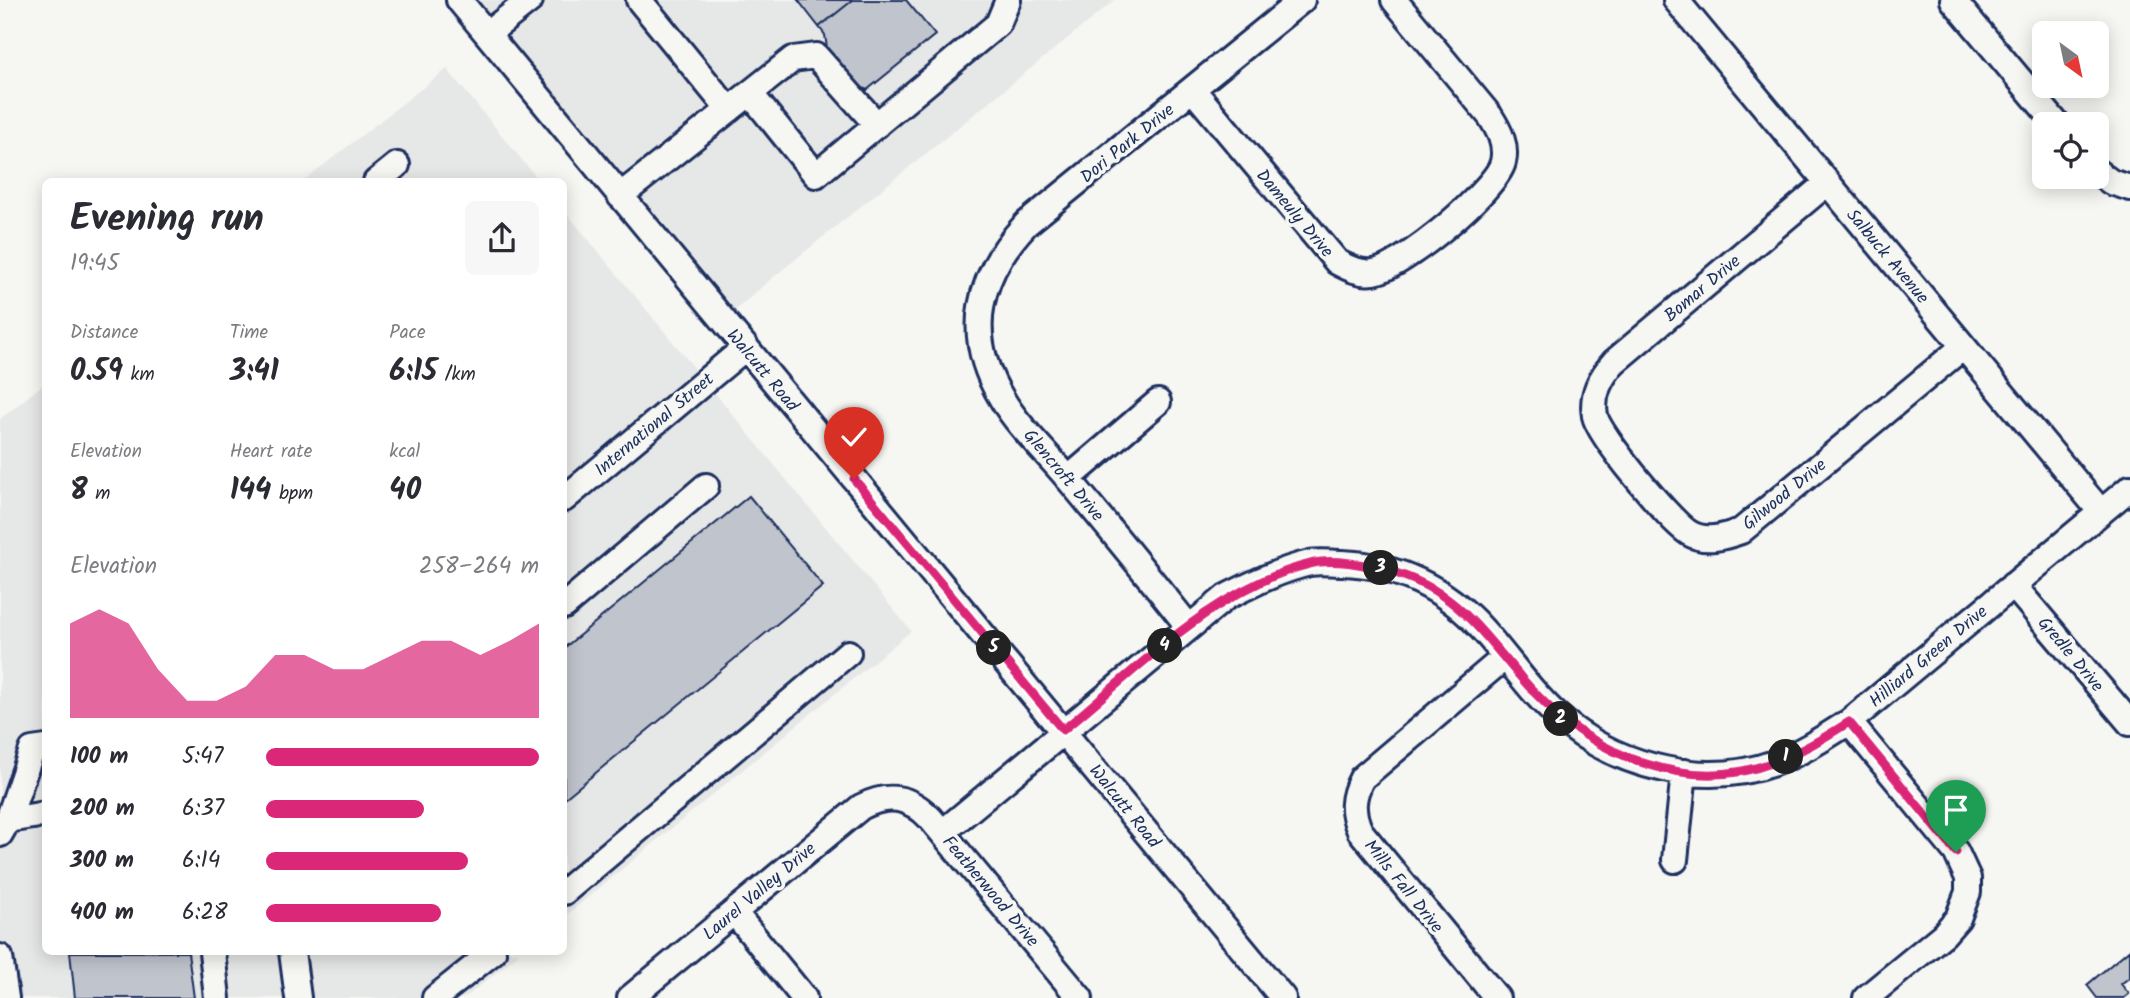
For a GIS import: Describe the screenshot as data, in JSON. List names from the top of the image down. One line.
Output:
{"streets":{"street":["Dori Park Drive","Dameuly Drive","Salbuck Avenue","Bomar Drive","Walcutt Road","International Street","Glencroft Drive","Gilwood Drive","Gredle Drive","Hilliard Green Drive","Mills Fall Drive","Laurel Valley Drive","Featherwood Drive"]},"crossings":[["Dori Park Drive","Dameuly Drive"],["Dori Park Drive","Glencroft Drive"],["Salbuck Avenue","Bomar Drive"],["Salbuck Avenue","Gilwood Drive"],["Salbuck Avenue","Hilliard Green Drive"],["Bomar Drive","Gilwood Drive"],["Walcutt Road","International Street"],["Walcutt Road","Hilliard Green Drive"],["Glencroft Drive","Hilliard Green Drive"],["Gredle Drive","Hilliard Green Drive"],["Hilliard Green Drive","Mills Fall Drive"],["Hilliard Green Drive","Featherwood Drive"],["Laurel Valley Drive","Featherwood Drive"]],"north":"bottom right","page":{"heading":["Evening run","19:45"],"stats":[["Distance","0.59 km"],["Time","3:41"],["Pace","6:15 /km"],["Elevation","8 m"],["Heart rate","144 bpm"],["kcal","40"]],"chart":["Elevation","258–264 m"],"pins":["3","4","5","2","1"],"list":[{"name":"100 m","note":"5:47"},{"name":"200 m","note":"6:37"},{"name":"300 m","note":"6:14"},{"name":"400 m","note":"6:28"}]}}
